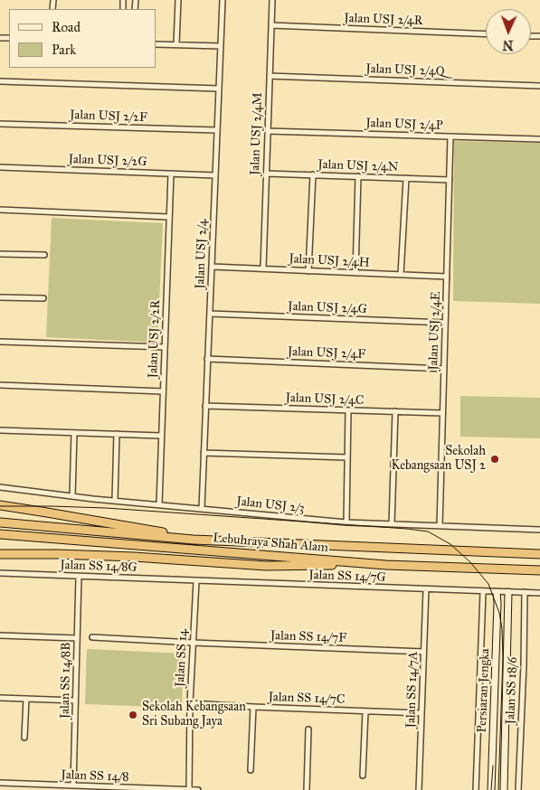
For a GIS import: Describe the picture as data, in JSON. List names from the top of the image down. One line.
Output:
{"streets":{"highway":["Lebuhraya Shah Alam"],"main road":["Persiaran Jengka"],"street":["Jalan USJ 2/4R","Jalan USJ 2/4Q","Jalan USJ 2/2F","Jalan USJ 2/4P","Jalan USJ 2/4M","Jalan USJ 2/2G","Jalan USJ 2/4N","Jalan USJ 2/4","Jalan USJ 2/4H","Jalan USJ 2/4G","Jalan USJ 2/4E","Jalan USJ 2/2R","Jalan USJ 2/4F","Jalan USJ 2/4C","Jalan USJ 2/3","Jalan SS 14/8G","Jalan SS 14/7G","Jalan SS 14/7F","Jalan SS 14","Jalan SS 14/8B","Jalan SS 14/7A","Jalan SS 18/6","Jalan SS 14/7C","Jalan SS 14/8"]},"crossings":[["Jalan USJ 2/4R","Jalan USJ 2/4M"],["Jalan USJ 2/4Q","Jalan USJ 2/4M"],["Jalan USJ 2/2F","Jalan USJ 2/4"],["Jalan USJ 2/4P","Jalan USJ 2/4M"],["Jalan USJ 2/4P","Jalan USJ 2/4E"],["Jalan USJ 2/4M","Jalan USJ 2/4N"],["Jalan USJ 2/4M","Jalan USJ 2/4H"],["Jalan USJ 2/2G","Jalan USJ 2/4"],["Jalan USJ 2/2G","Jalan USJ 2/2R"],["Jalan USJ 2/4N","Jalan USJ 2/4E"],["Jalan USJ 2/4","Jalan USJ 2/4H"],["Jalan USJ 2/4","Jalan USJ 2/4G"],["Jalan USJ 2/4","Jalan USJ 2/4F"],["Jalan USJ 2/4","Jalan USJ 2/4C"],["Jalan USJ 2/4","Jalan USJ 2/3"],["Jalan USJ 2/4H","Jalan USJ 2/4E"],["Jalan USJ 2/4G","Jalan USJ 2/4E"],["Jalan USJ 2/4E","Jalan USJ 2/4F"],["Jalan USJ 2/4E","Jalan USJ 2/4C"],["Jalan USJ 2/4E","Jalan USJ 2/3"],["Jalan USJ 2/2R","Jalan USJ 2/3"],["Jalan SS 14/8G","Jalan SS 14/7G"],["Jalan SS 14/8G","Jalan SS 14"],["Jalan SS 14/8G","Jalan SS 14/8B"],["Jalan SS 14/7G","Jalan SS 14"],["Jalan SS 14/7G","Jalan SS 14/7A"],["Jalan SS 14/7G","Persiaran Jengka"],["Jalan SS 14/7F","Jalan SS 14"],["Jalan SS 14/7F","Jalan SS 14/7A"],["Jalan SS 14","Jalan SS 14/7C"],["Jalan SS 14","Jalan SS 14/8"],["Jalan SS 14/8B","Jalan SS 14/8"],["Jalan SS 14/7A","Jalan SS 14/7C"]],"places":["Sekolah Kebangsaan USJ 2","Sekolah Kebangsaan Sri Subang Jaya"],"legend":["Road","Park"],"north":"bottom"}
